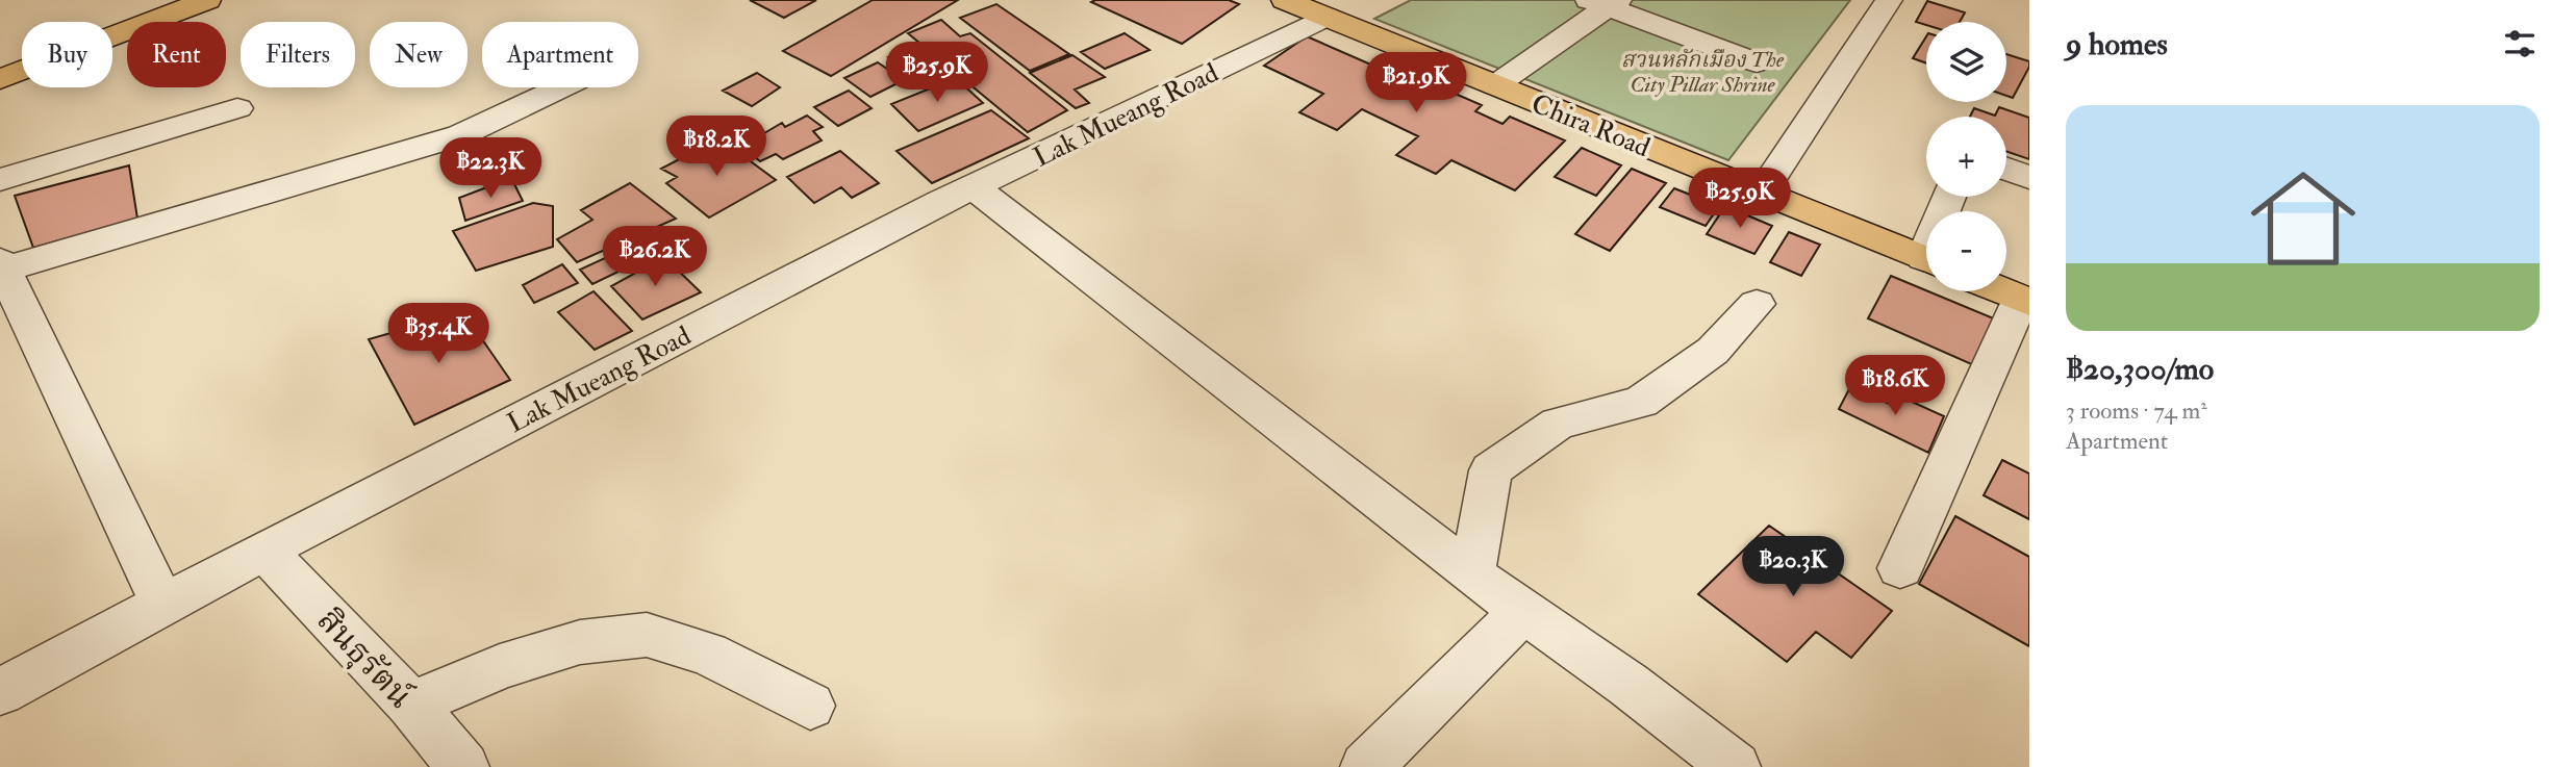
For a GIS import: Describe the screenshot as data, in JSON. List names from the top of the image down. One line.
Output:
{"streets":{"main road":["Chira Road"],"street":["Lak Mueang Road","สินธุรัตน์"]},"crossings":[["Lak Mueang Road","Chira Road"],["Lak Mueang Road","สินธุรัตน์"]],"parks":["สวนหลักเมือง The City Pillar Shrine"],"page":{"heading":"9 homes","map_buttons":["+","−"],"chip":["Buy","Rent","Filters","New","Apartment"],"price":["฿25.9K","฿21.9K","฿18.2K","฿22.3K","฿25.9K","฿26.2K","฿35.4K","฿18.6K","฿20.3K"],"list":[{"name":"฿20,300/mo","note":"3 rooms · 74 m² · Apartment"}]}}
